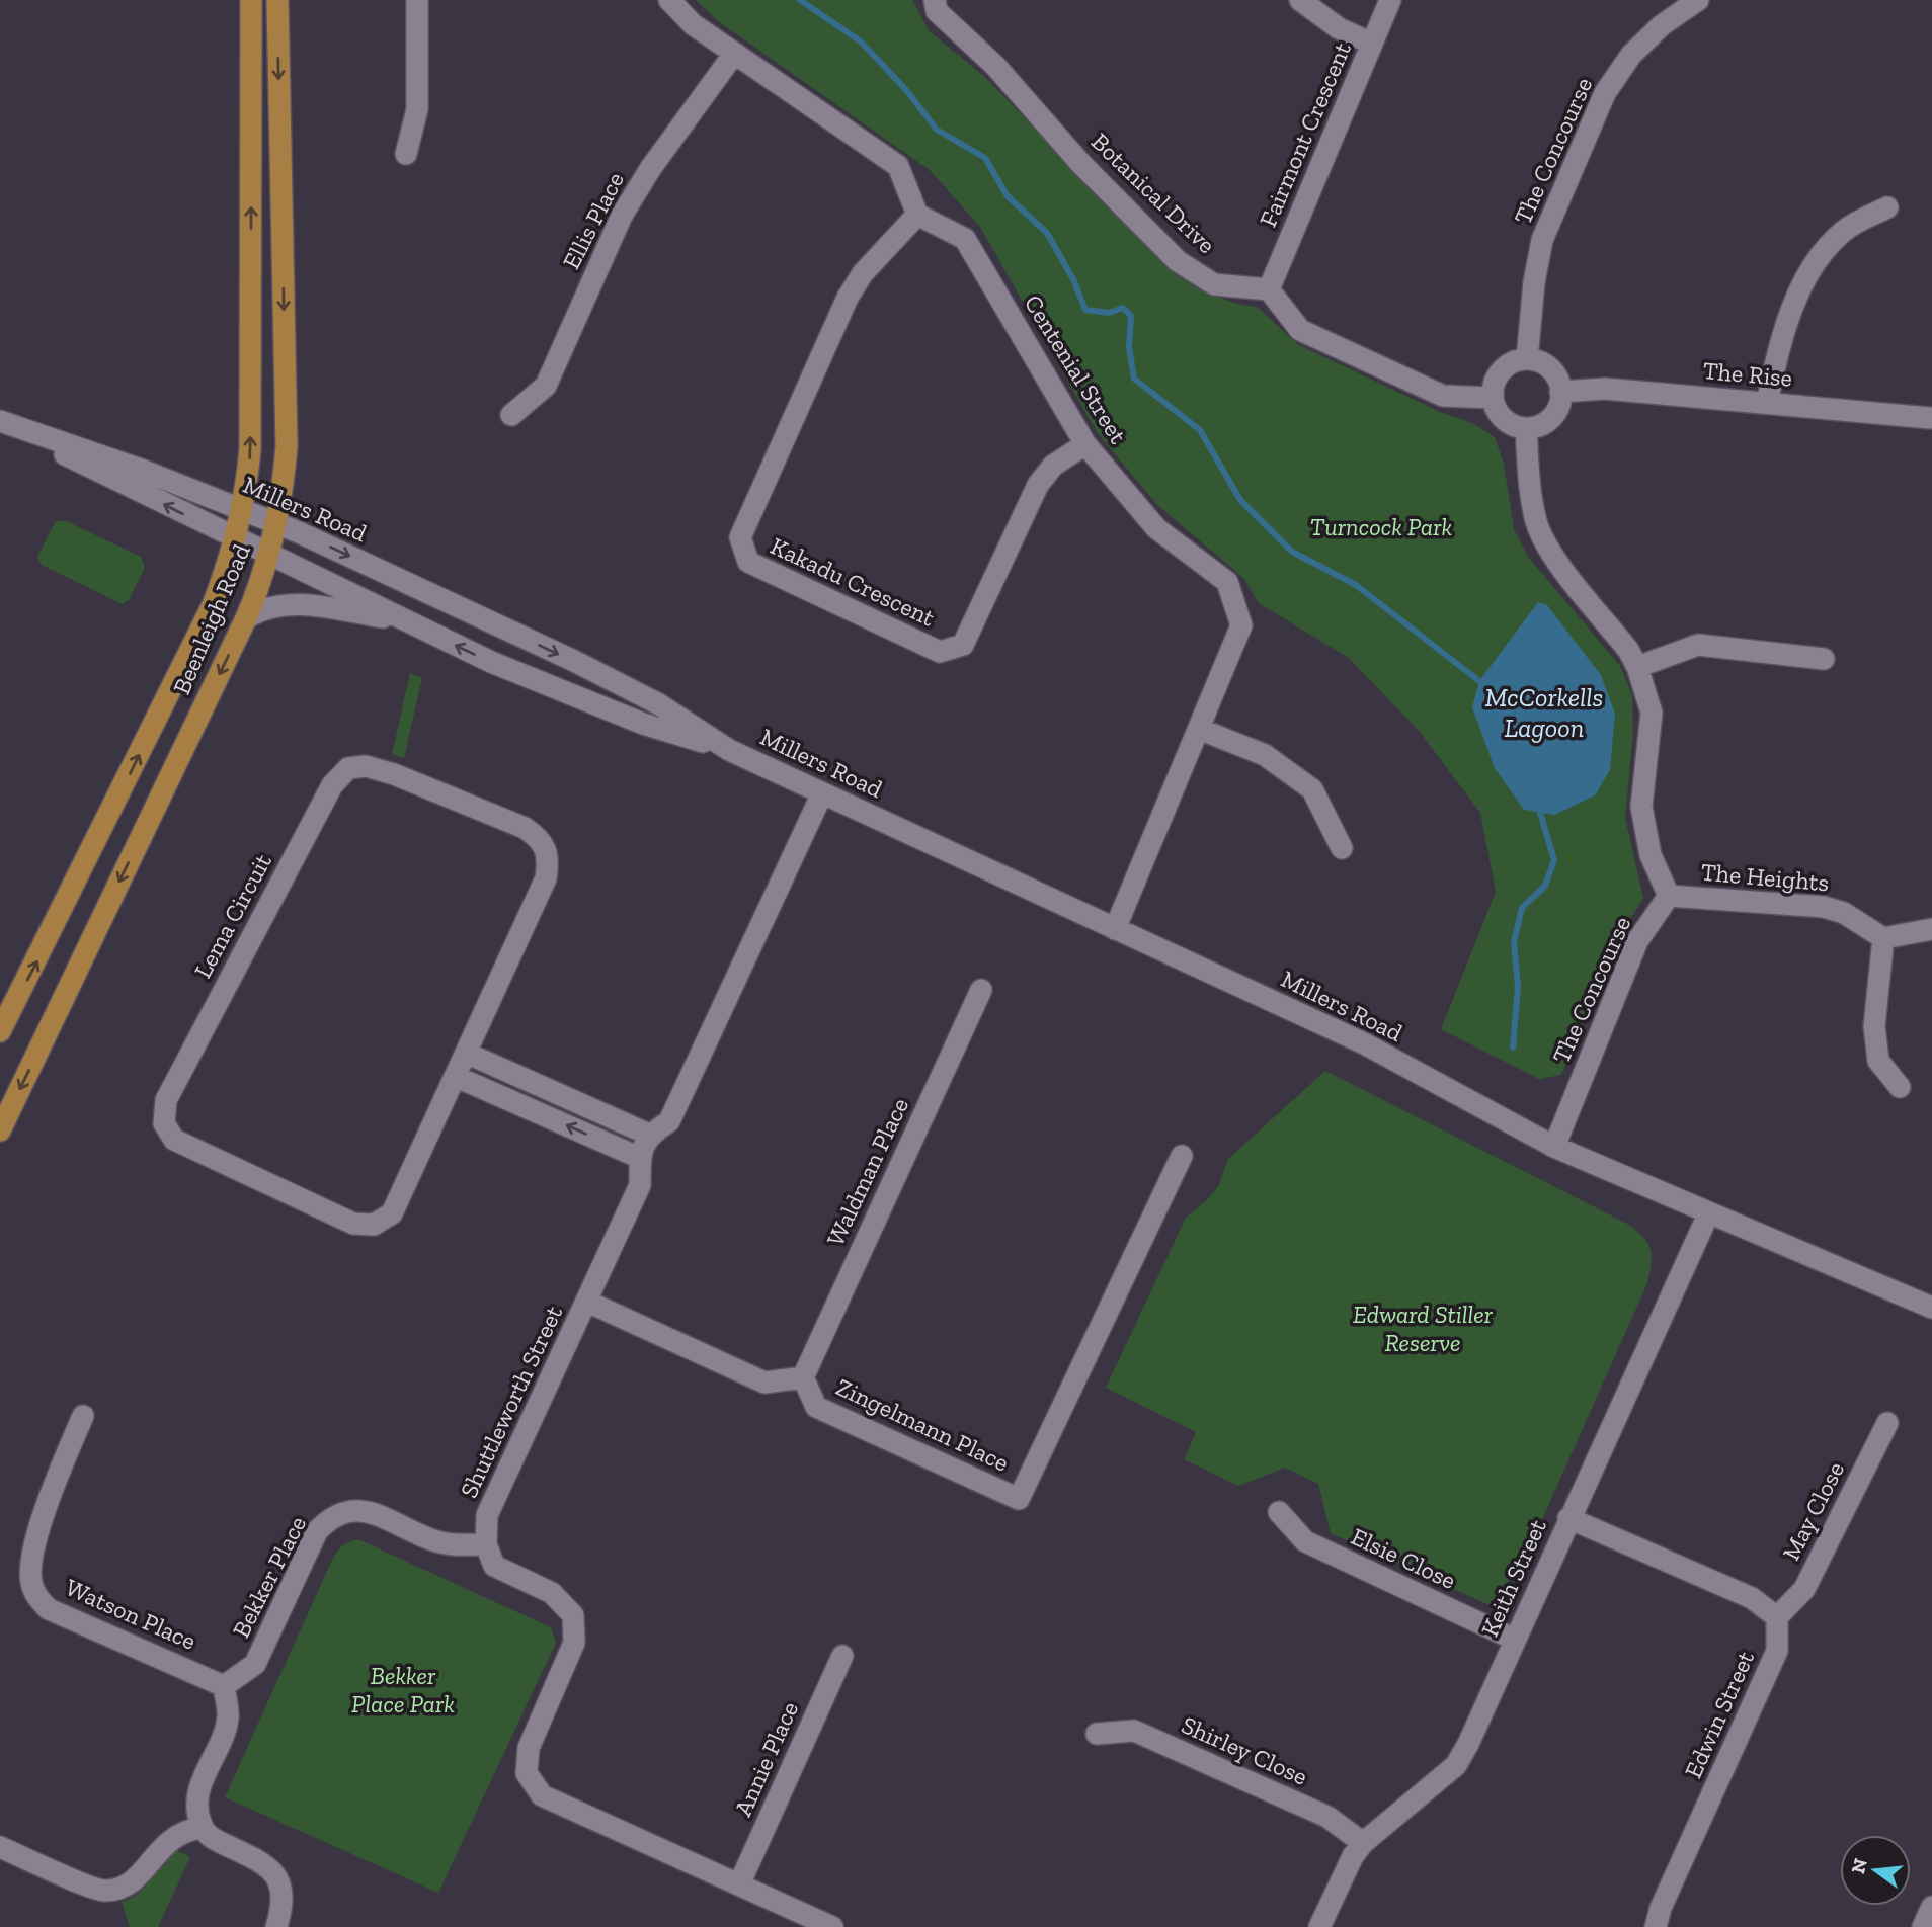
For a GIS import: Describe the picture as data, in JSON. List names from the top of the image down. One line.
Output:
{"streets":{"main road":["Beenleigh Road"],"street":["Fairmont Crescent","The Concourse","Botanical Drive","Ellis Place","Centenial Street","The Rise","Millers Road","Kakadu Crescent","The Heights","Lema Circuit","Waldman Place","Shuttleworth Street","Zingelmann Place","May Close","Elsie Close","Bekker Place","Keith Street","Watson Place","Edwin Street","Shirley Close","Annie Place"]},"crossings":[["Fairmont Crescent","Botanical Drive"],["The Concourse","The Rise"],["The Concourse","Millers Road"],["The Concourse","The Heights"],["Centenial Street","Millers Road"],["Centenial Street","Kakadu Crescent"],["Millers Road","Beenleigh Road"],["Millers Road","Shuttleworth Street"],["Millers Road","Keith Street"],["Waldman Place","Zingelmann Place"],["Shuttleworth Street","Zingelmann Place"],["Shuttleworth Street","Bekker Place"],["May Close","Edwin Street"],["Elsie Close","Keith Street"],["Bekker Place","Watson Place"],["Keith Street","Shirley Close"]],"water":["McCorkells Lagoon"],"parks":["Turncock Park","Edward Stiller Reserve","Bekker Place Park"],"north":"left"}
